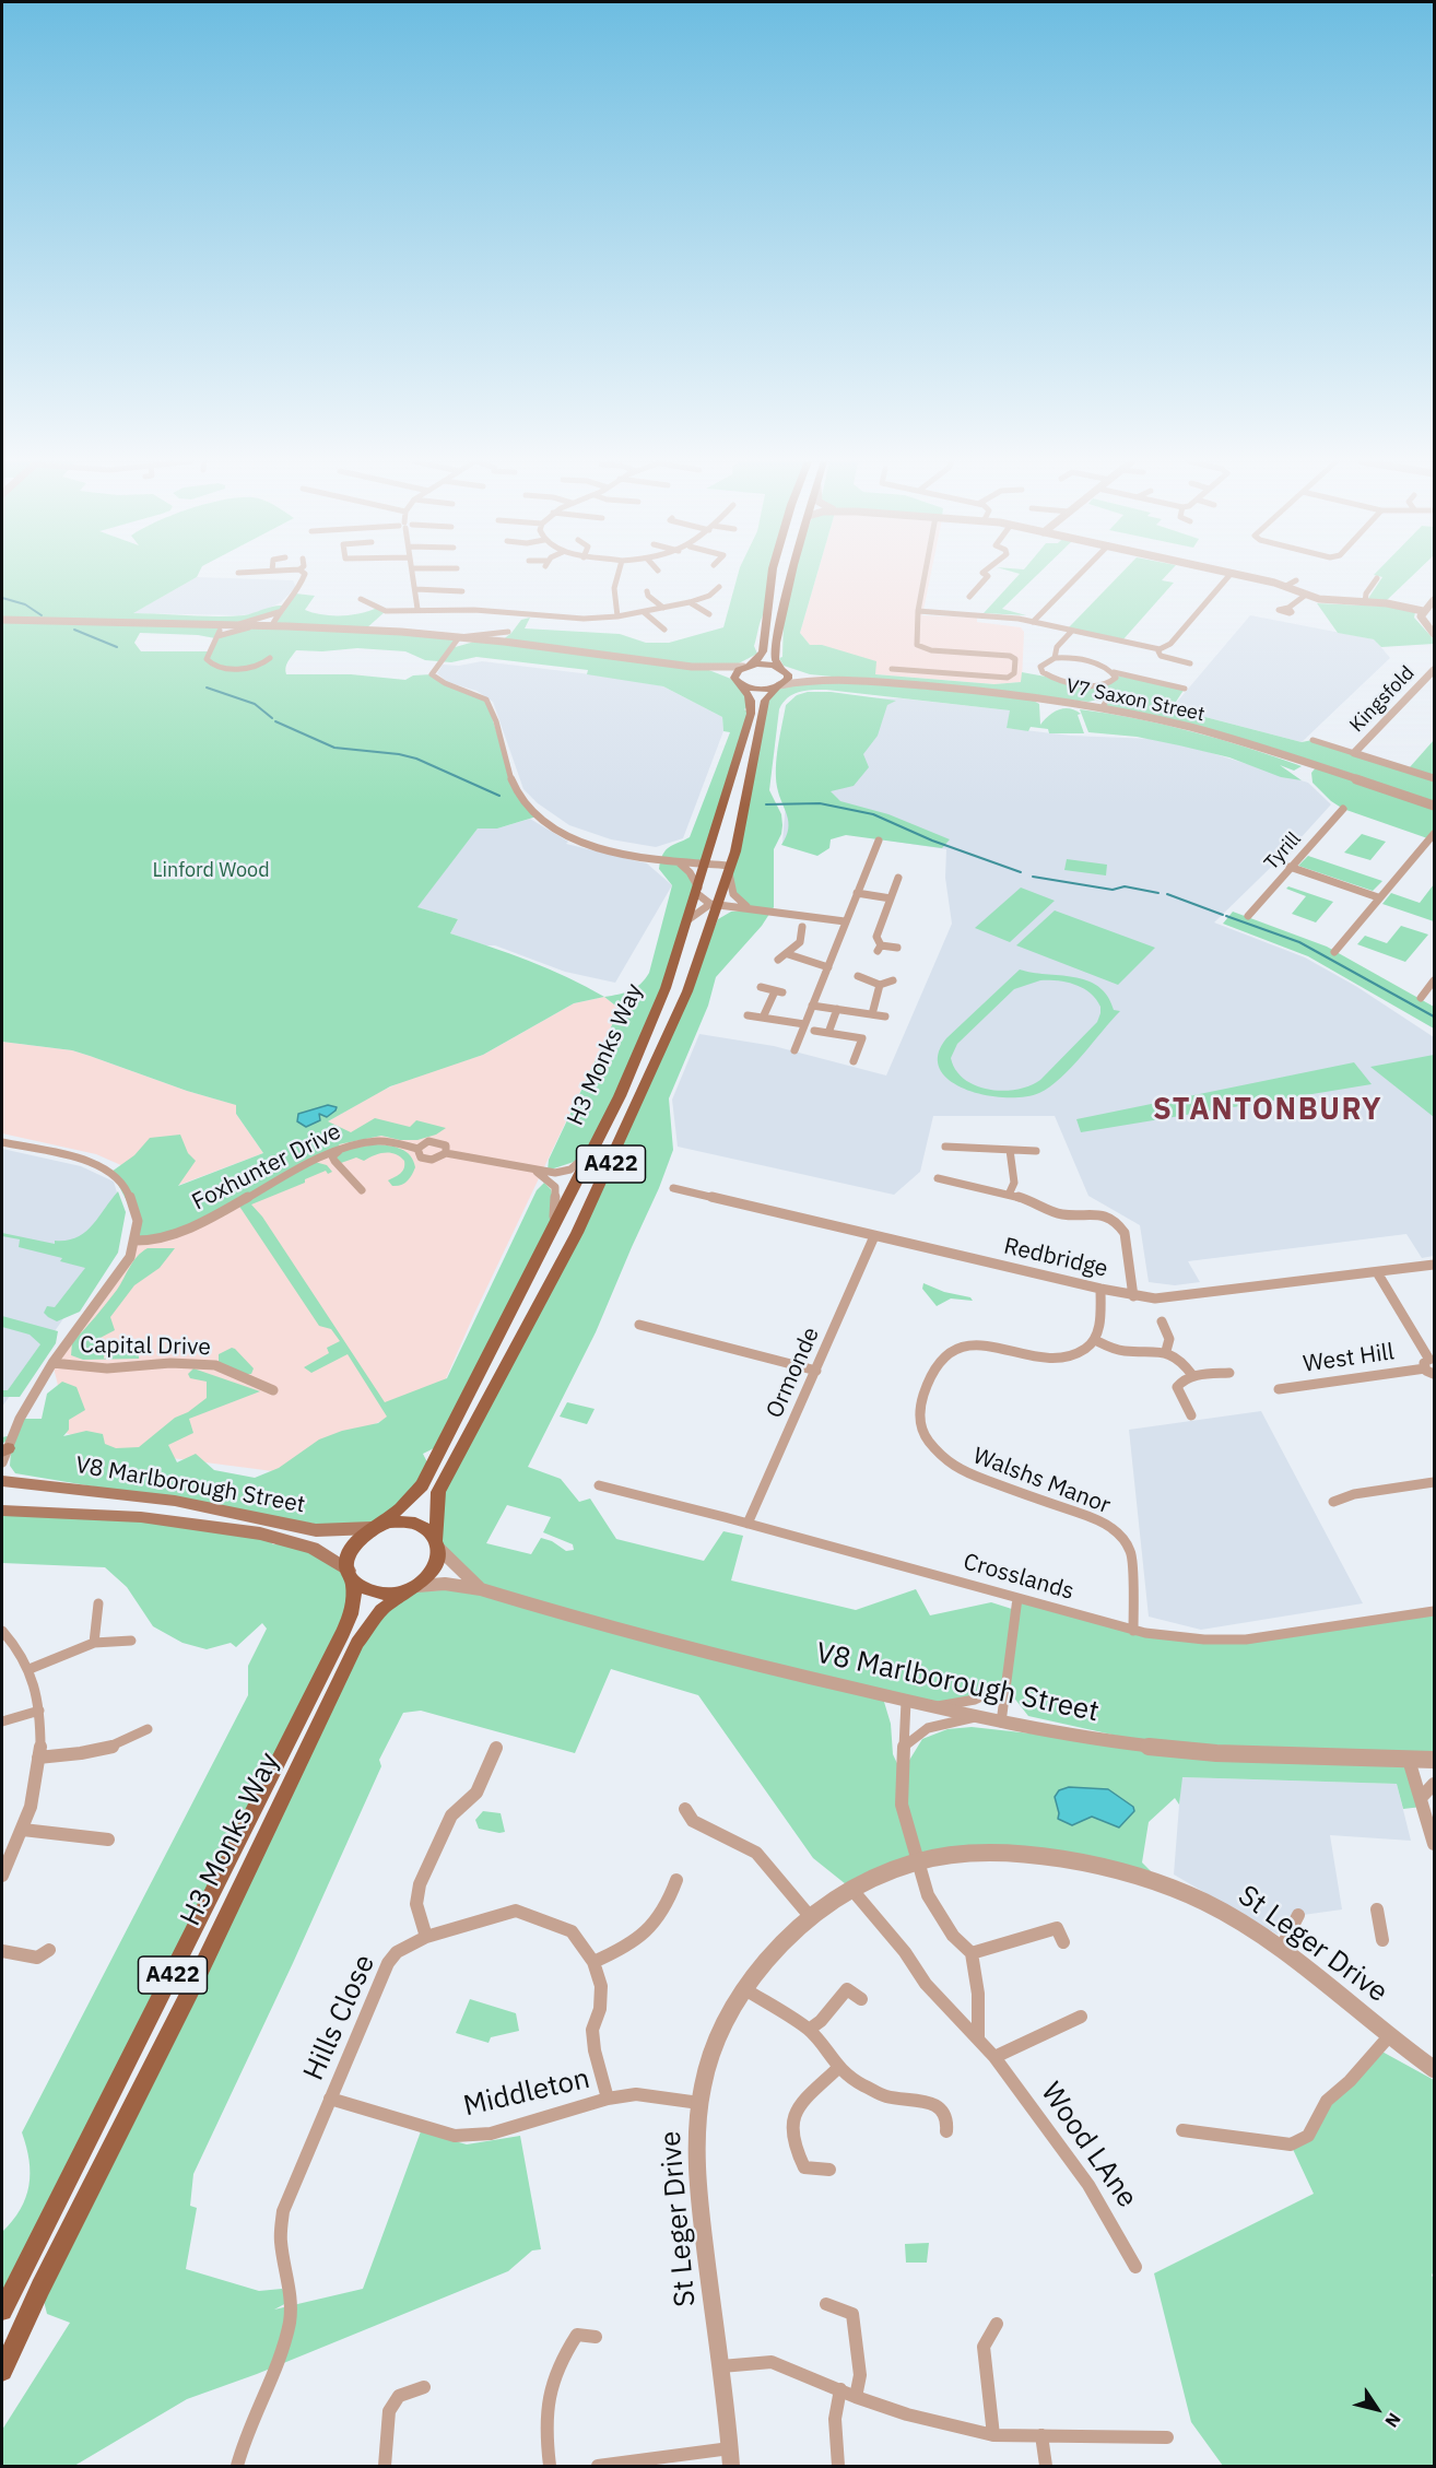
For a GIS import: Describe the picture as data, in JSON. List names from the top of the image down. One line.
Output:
{"streets":{"main road":["H3 Monks Way","A422","V8 Marlborough Street"],"street":["Kingsfold","V7 Saxon Street","Tyrill","Foxhunter Drive","Redbridge","Capital Drive","West Hill","Ormonde","Walshs Manor","Crosslands","St Leger Drive","Hills Close","Middleton","Wood LAne"]},"crossings":[["V7 Saxon Street","H3 Monks Way"],["V7 Saxon Street","A422"],["H3 Monks Way","A422"],["H3 Monks Way","Foxhunter Drive"],["H3 Monks Way","V8 Marlborough Street"],["A422","V8 Marlborough Street"],["Redbridge","Ormonde"],["Ormonde","Crosslands"],["Walshs Manor","Crosslands"],["St Leger Drive","Middleton"],["St Leger Drive","Wood LAne"],["Hills Close","Middleton"]],"districts":["STANTONBURY"],"parks":["Linford Wood"],"north":"bottom right"}
